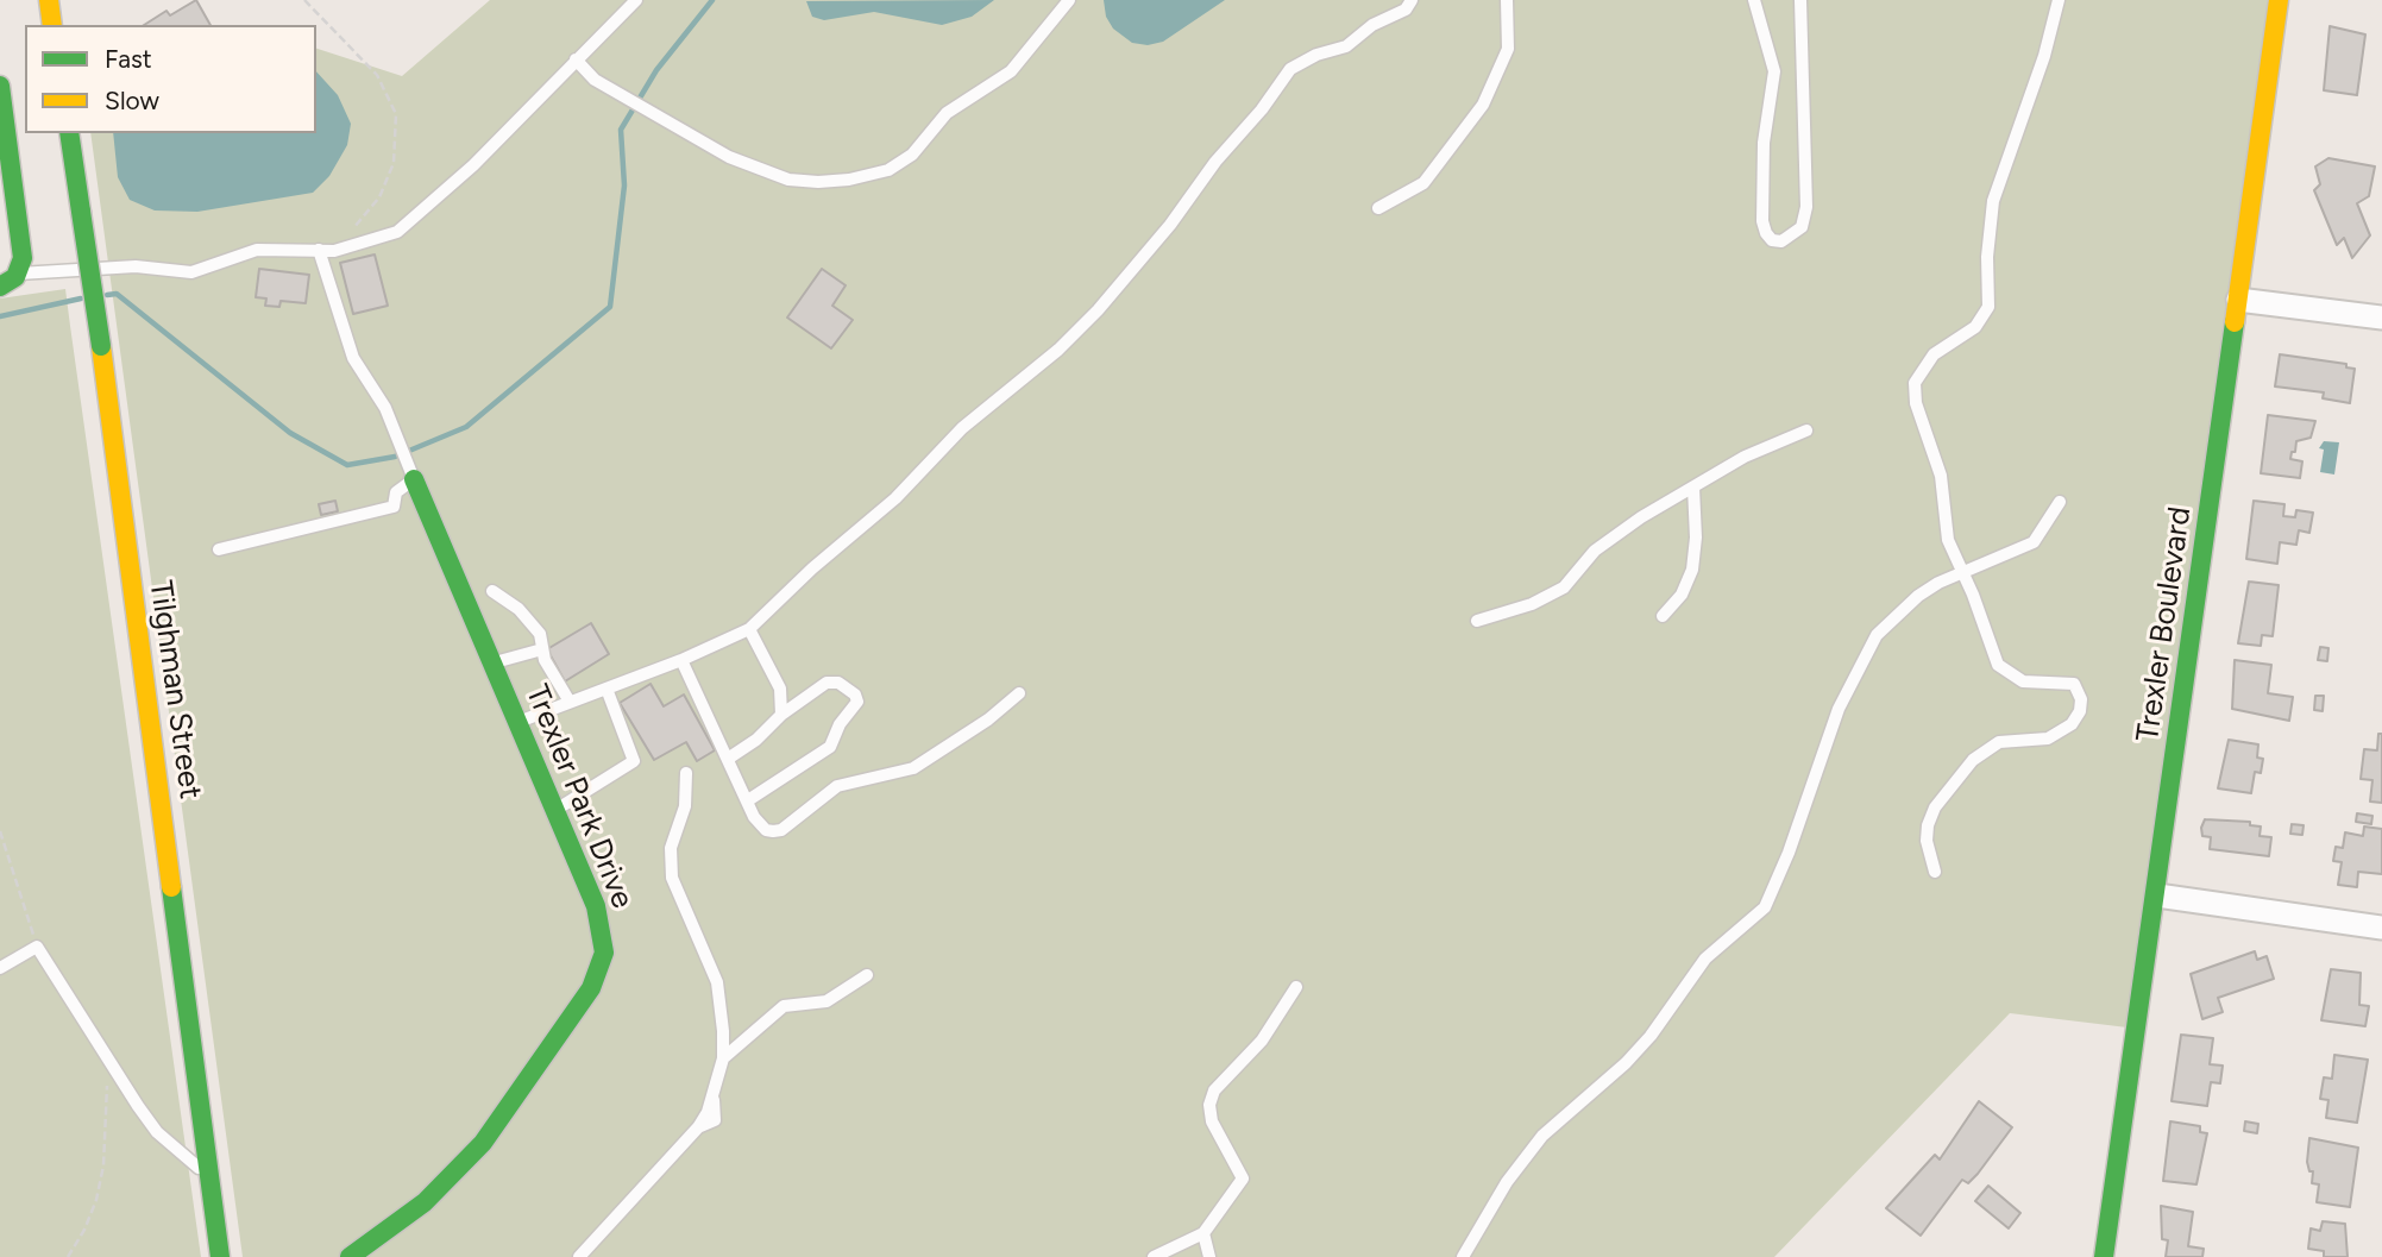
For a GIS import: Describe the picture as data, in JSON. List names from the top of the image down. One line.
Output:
{"streets":{"street":["Trexler Boulevard","Tilghman Street","Trexler Park Drive"]},"legend":["Fast","Slow"]}
